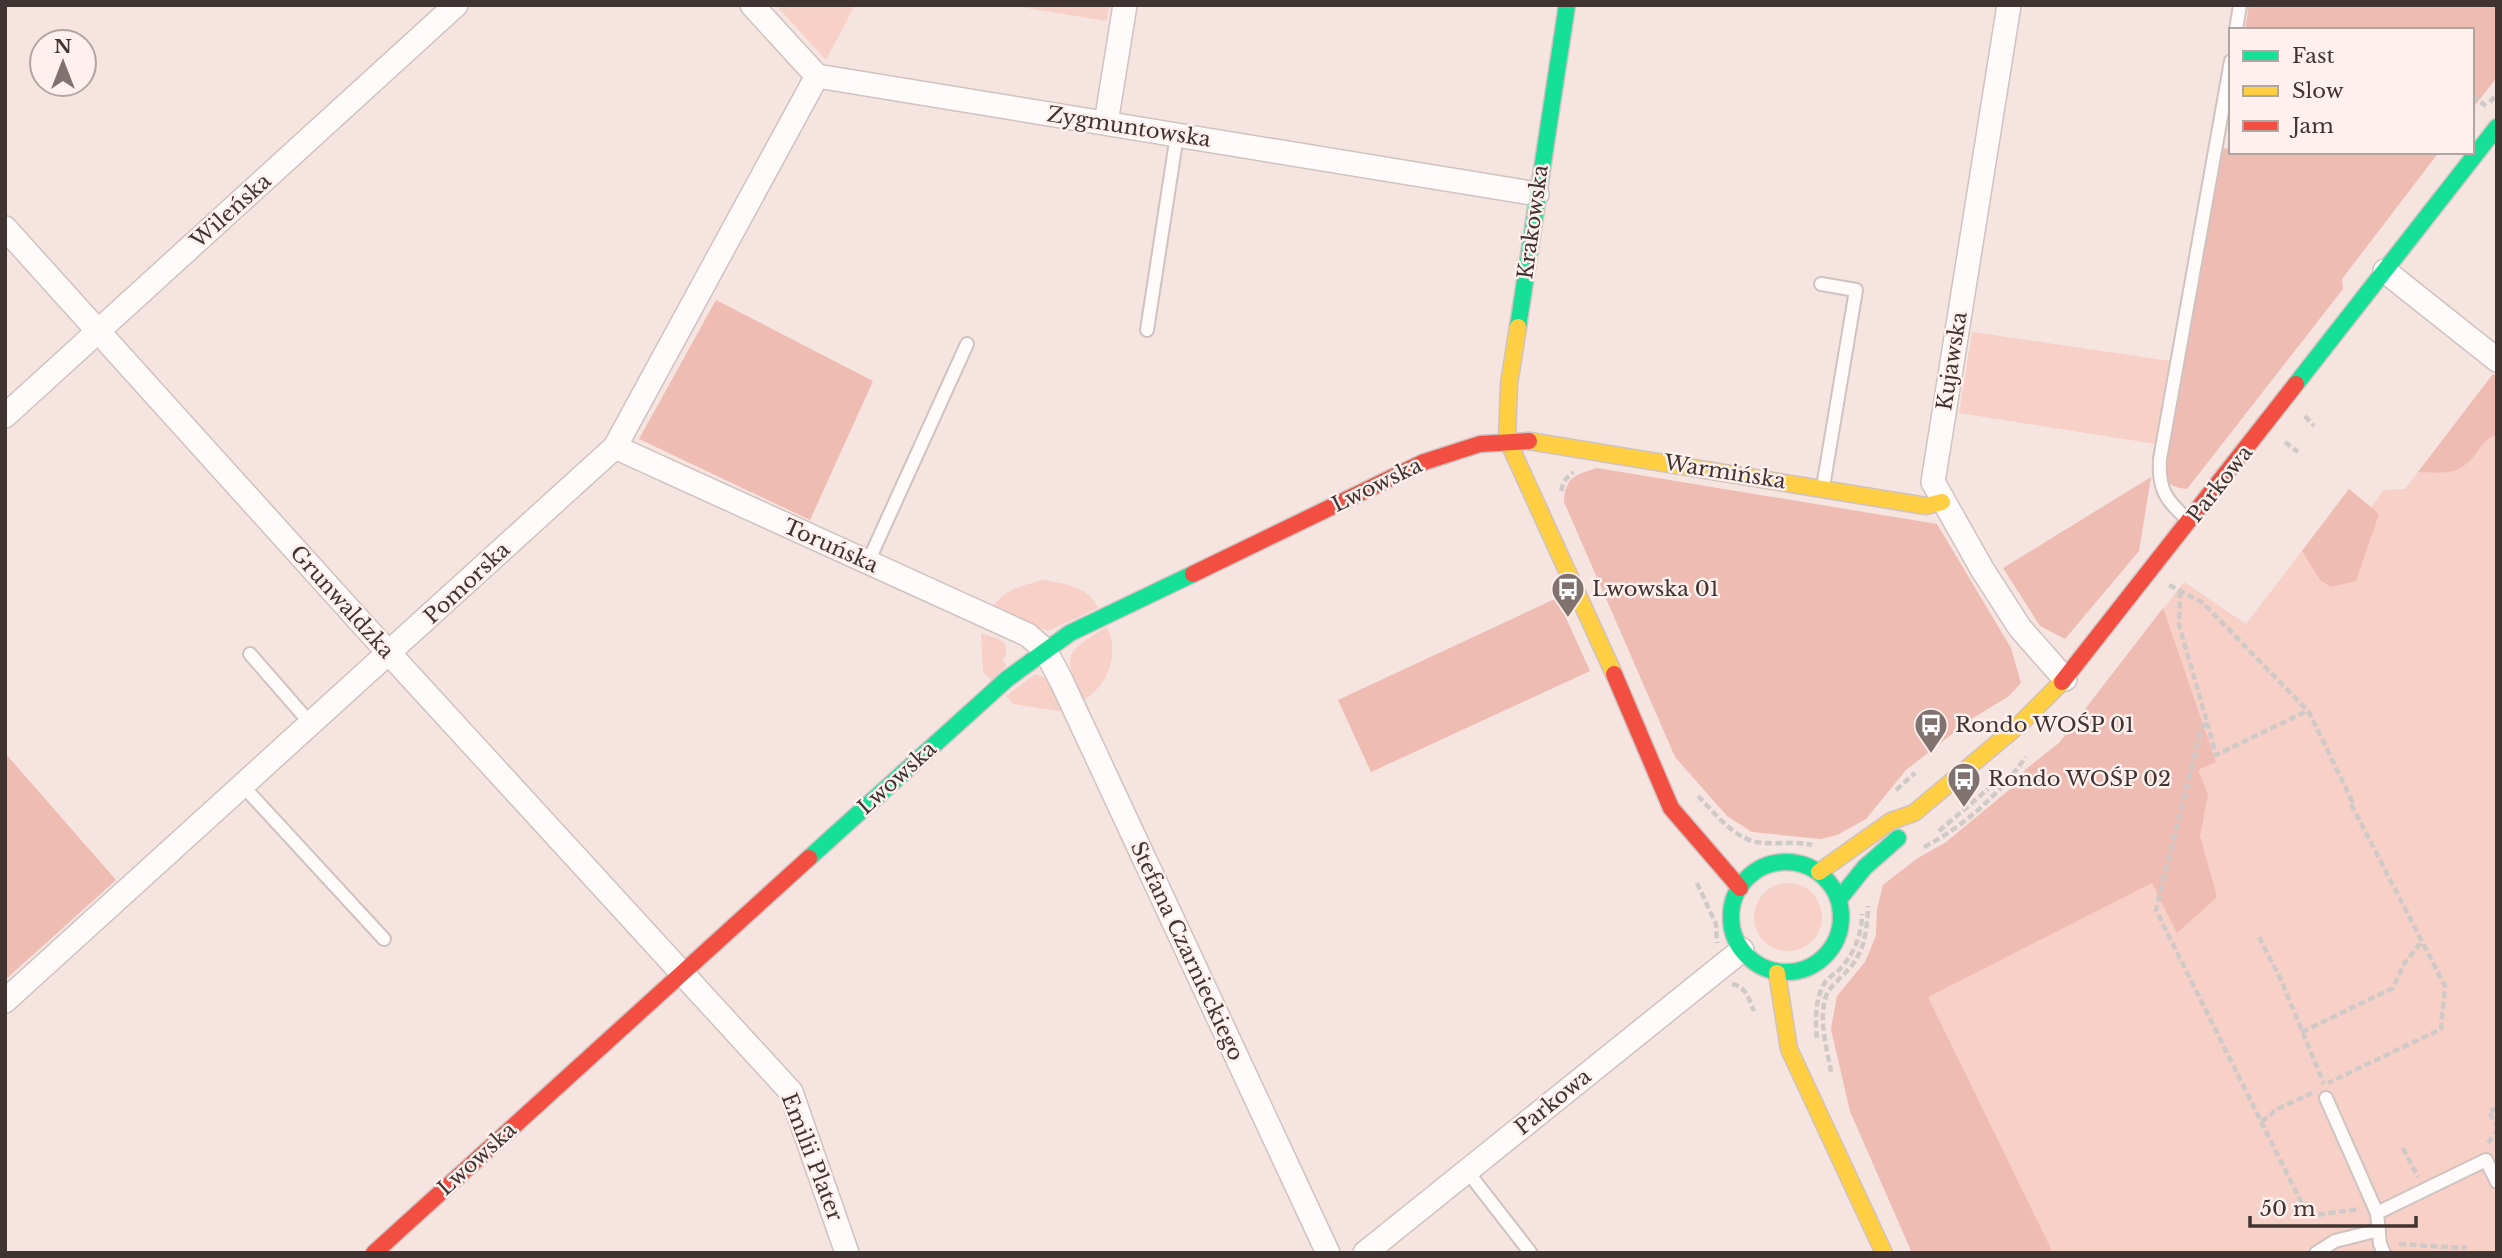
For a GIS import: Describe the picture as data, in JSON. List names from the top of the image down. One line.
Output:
{"streets":{"street":["Zygmuntowska","Wileńska","Krakowska","Kujawska","Warmińska","Parkowa","Lwowska","Toruńska","Pomorska","Grunwaldzka","Stefana Czarnieckiego","Emilii Plater"]},"crossings":[["Zygmuntowska","Krakowska"],["Zygmuntowska","Pomorska"],["Wileńska","Grunwaldzka"],["Krakowska","Warmińska"],["Krakowska","Lwowska"],["Kujawska","Warmińska"],["Kujawska","Parkowa"],["Warmińska","Lwowska"],["Lwowska","Toruńska"],["Lwowska","Grunwaldzka"],["Lwowska","Stefana Czarnieckiego"],["Lwowska","Emilii Plater"],["Toruńska","Pomorska"],["Toruńska","Stefana Czarnieckiego"],["Pomorska","Grunwaldzka"],["Grunwaldzka","Emilii Plater"]],"places":{"bus stop":["Lwowska 01","Rondo WOŚP 01","Rondo WOŚP 02"]},"legend":["Fast","Slow","Jam"],"scale_bar":"50 m","north":"top"}
